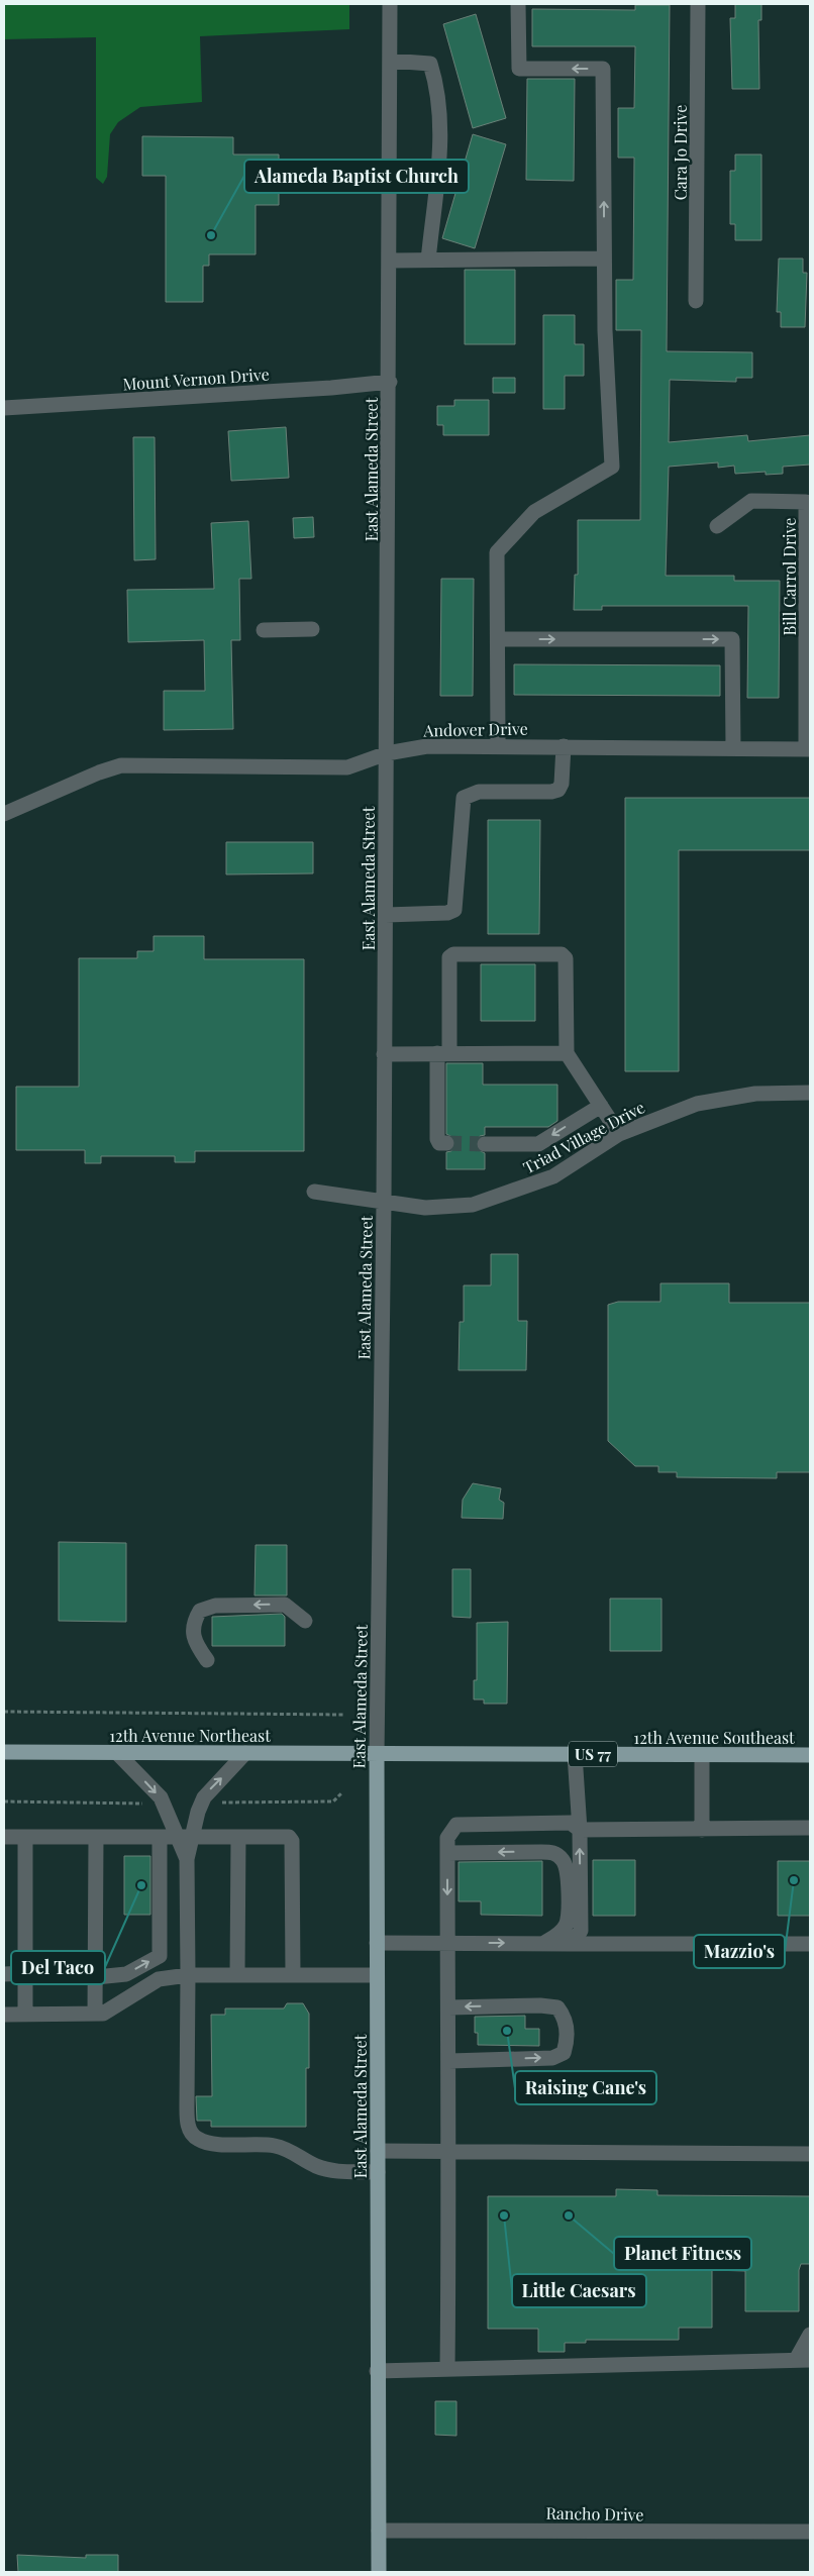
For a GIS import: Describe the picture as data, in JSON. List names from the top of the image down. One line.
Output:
{"streets":{"main road":["East Alameda Street","12th Avenue Northeast","12th Avenue Southeast","US 77"],"street":["Cara Jo Drive","Mount Vernon Drive","Bill Carrol Drive","Andover Drive","Triad Village Drive","Rancho Drive"]},"crossings":[["Mount Vernon Drive","East Alameda Street"],["East Alameda Street","Andover Drive"],["East Alameda Street","Triad Village Drive"],["East Alameda Street","12th Avenue Northeast"],["East Alameda Street","12th Avenue Southeast"],["East Alameda Street","Rancho Drive"],["Bill Carrol Drive","Andover Drive"],["12th Avenue Northeast","12th Avenue Southeast"]],"places":["Alameda Baptist Church","Mazzio's","Del Taco","Raising Cane's","Little Caesars","Planet Fitness"]}
